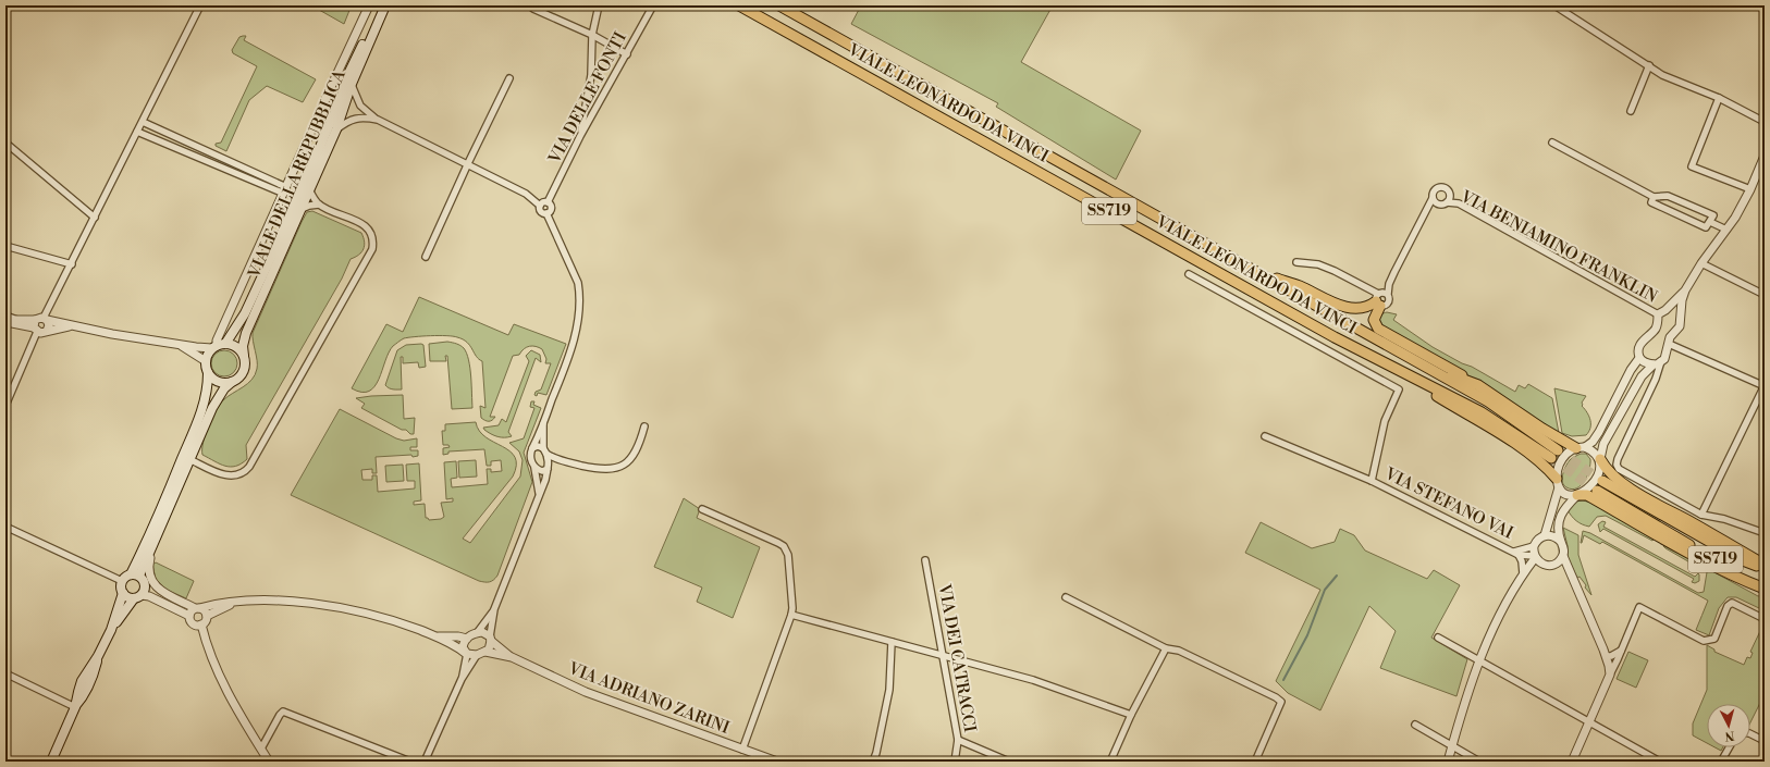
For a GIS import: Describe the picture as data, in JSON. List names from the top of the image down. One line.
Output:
{"streets":{"highway":["VIALE LEONARDO DA VINCI","SS719"],"main road":["VIALE DELLA REPUBBLICA"],"street":["VIA DELLE FONTI","VIA BENIAMINO FRANKLIN","VIA STEFANO VAI","VIA DEI CATRACCI","VIA ADRIANO ZARINI"]},"north":"bottom"}
